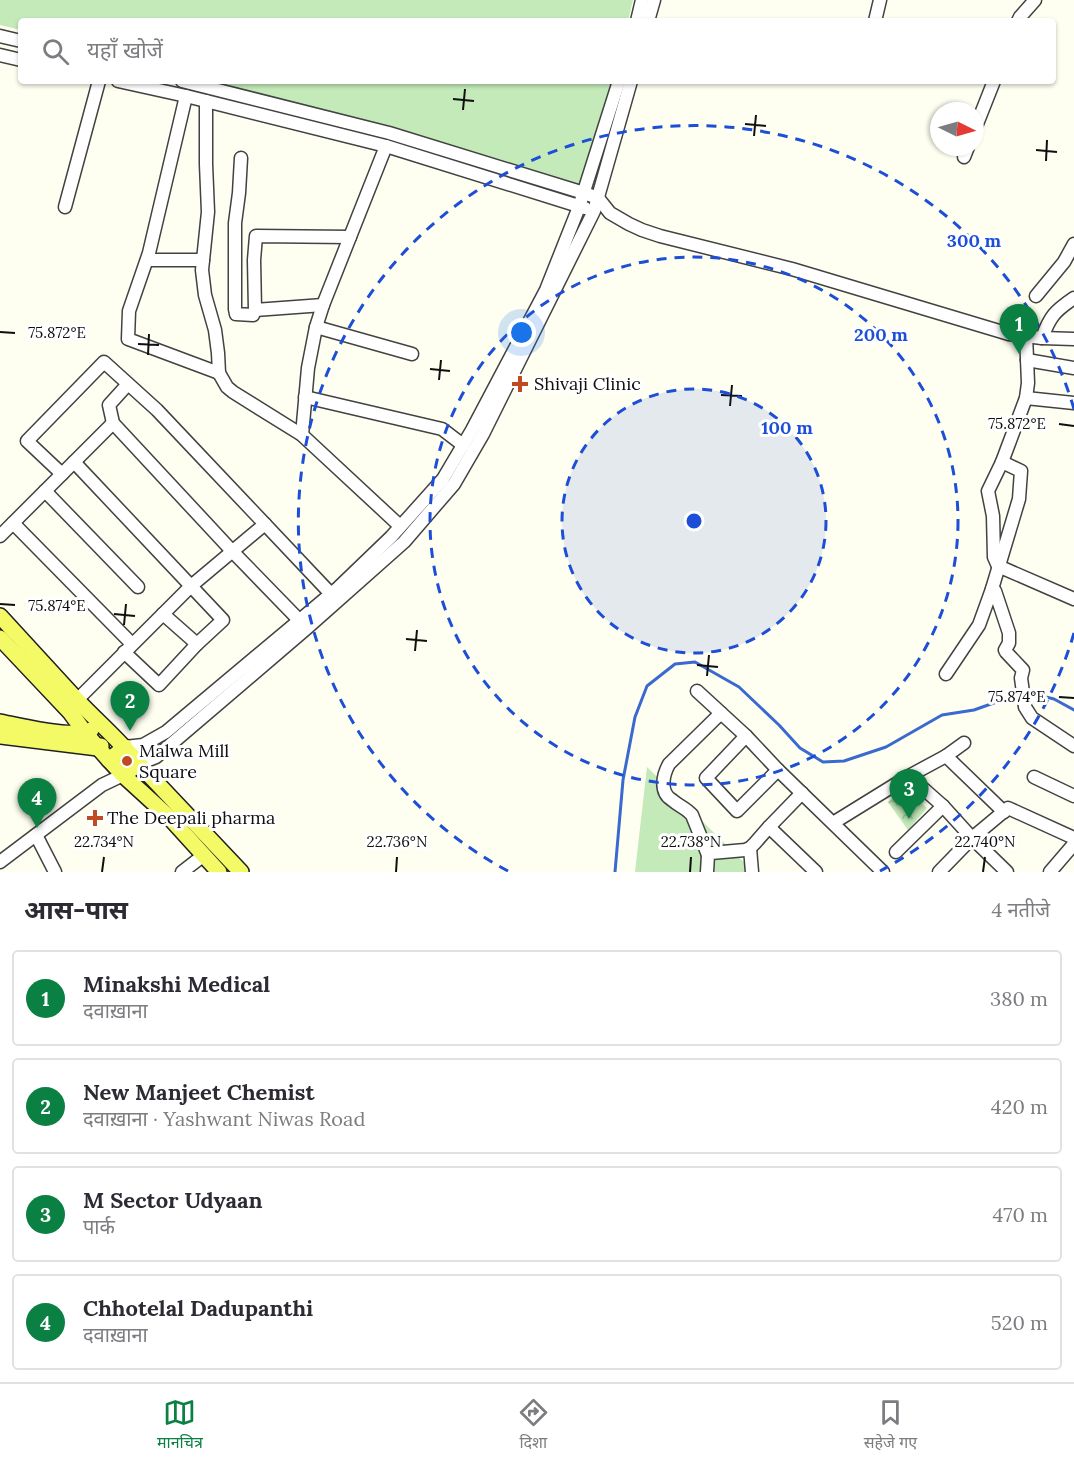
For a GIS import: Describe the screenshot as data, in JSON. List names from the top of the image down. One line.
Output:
{"places":{"health":["Shivaji Clinic","The Deepali pharma"],"other":["Malwa Mill Square"]},"north":"right","page":{"search":"यहाँ खोजें","pins":["1","2","3","4"],"heading":["आस-पास","4 नतीजे"],"list":[{"mark":"1","name":"Minakshi Medical","note":"दवाख़ाना","value":"380 m"},{"mark":"2","name":"New Manjeet Chemist","note":"दवाख़ाना · Yashwant Niwas Road","value":"420 m"},{"mark":"3","name":"M Sector Udyaan","note":"पार्क","value":"470 m"},{"mark":"4","name":"Chhotelal Dadupanthi","note":"दवाख़ाना","value":"520 m"}],"nav":["मानचित्र","दिशा","सहेजे गए"]},"coordinates":["75.872°E","75.874°E","22.734°N","22.736°N","22.738°N","22.740°N"],"rings":["300 m","200 m","100 m"]}
